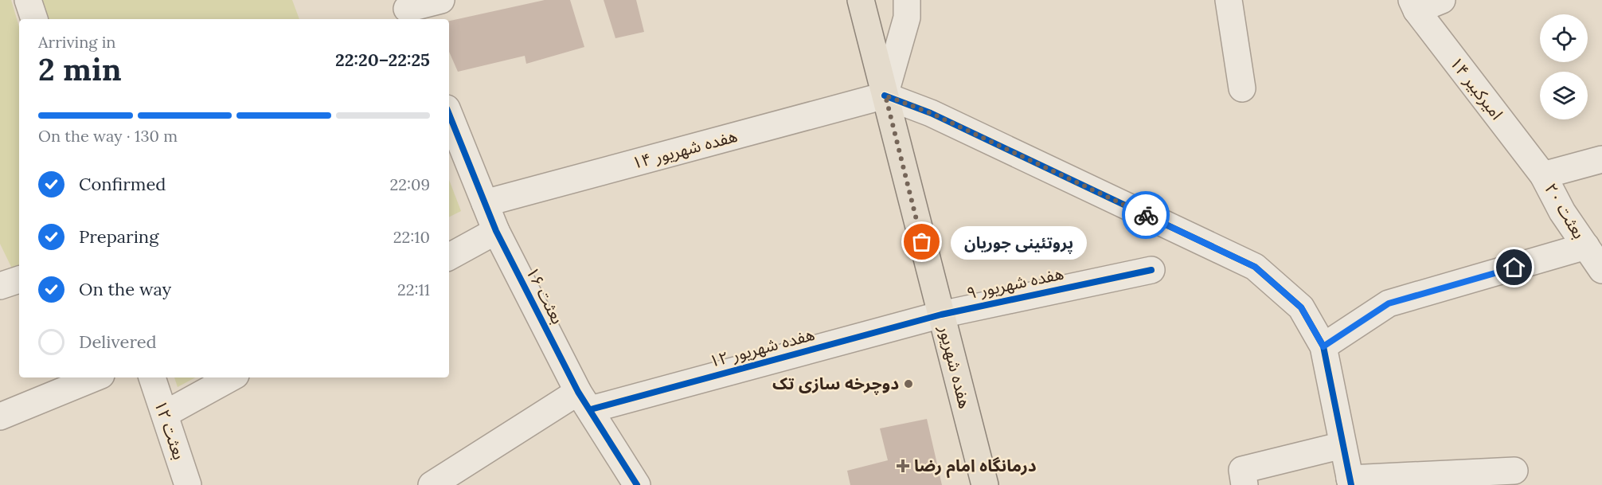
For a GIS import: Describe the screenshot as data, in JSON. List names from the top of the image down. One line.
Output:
{"streets":{"main road":["هفده شهریور"],"street":["امیرکبیر ۱۴","هفده شهریور ۱۴","بعثت ۲۰","هفده شهریور ۹","بعثت ۱۶","هفده شهریور ۱۲","بعثت ۱۲"]},"crossings":[["امیرکبیر ۱۴","بعثت ۲۰"],["هفده شهریور ۱۴","بعثت ۱۶"],["هفده شهریور ۱۴","هفده شهریور"],["هفده شهریور ۹","هفده شهریور ۱۲"],["هفده شهریور ۹","هفده شهریور"],["بعثت ۱۶","هفده شهریور ۱۲"],["هفده شهریور ۱۲","هفده شهریور"]],"places":{"other":["پروتئینی جوریان","دوچرخه سازی تک"],"health":["درمانگاه امام رضا"]},"page":{"heading":["2 min","Arriving in","22:20–22:25"],"bar":"On the way · 130 m","list":[["Confirmed","22:09"],["Preparing","22:10"],["On the way","22:11"],"Delivered"],"bubble":"پروتئینی جوریان"}}
